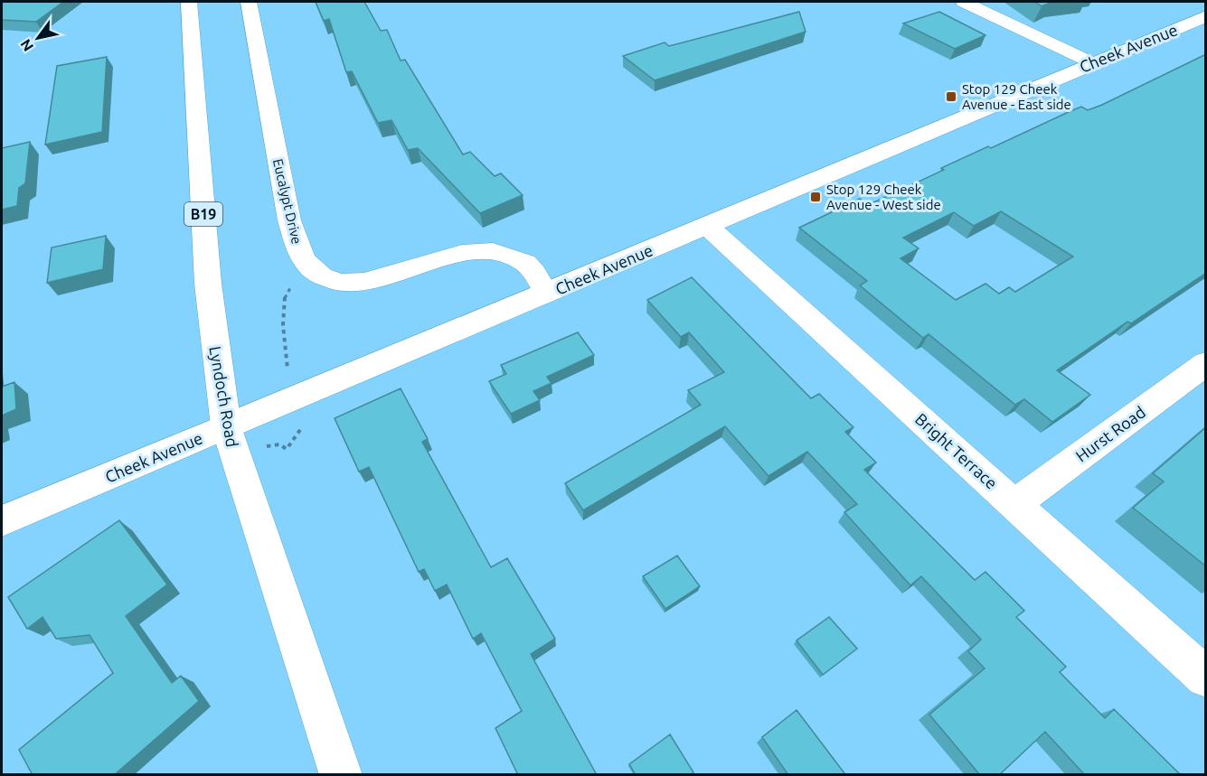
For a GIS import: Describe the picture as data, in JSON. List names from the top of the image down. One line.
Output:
{"streets":{"street":["Cheek Avenue","Eucalypt Drive","B19","Lyndoch Road","Hurst Road","Bright Terrace"]},"crossings":[["Cheek Avenue","Eucalypt Drive"],["Cheek Avenue","Lyndoch Road"],["Cheek Avenue","Bright Terrace"],["Hurst Road","Bright Terrace"]],"places":{"transit":["Stop 129 Cheek Avenue - East side","Stop 129 Cheek Avenue - West side"]},"north":"bottom left"}
